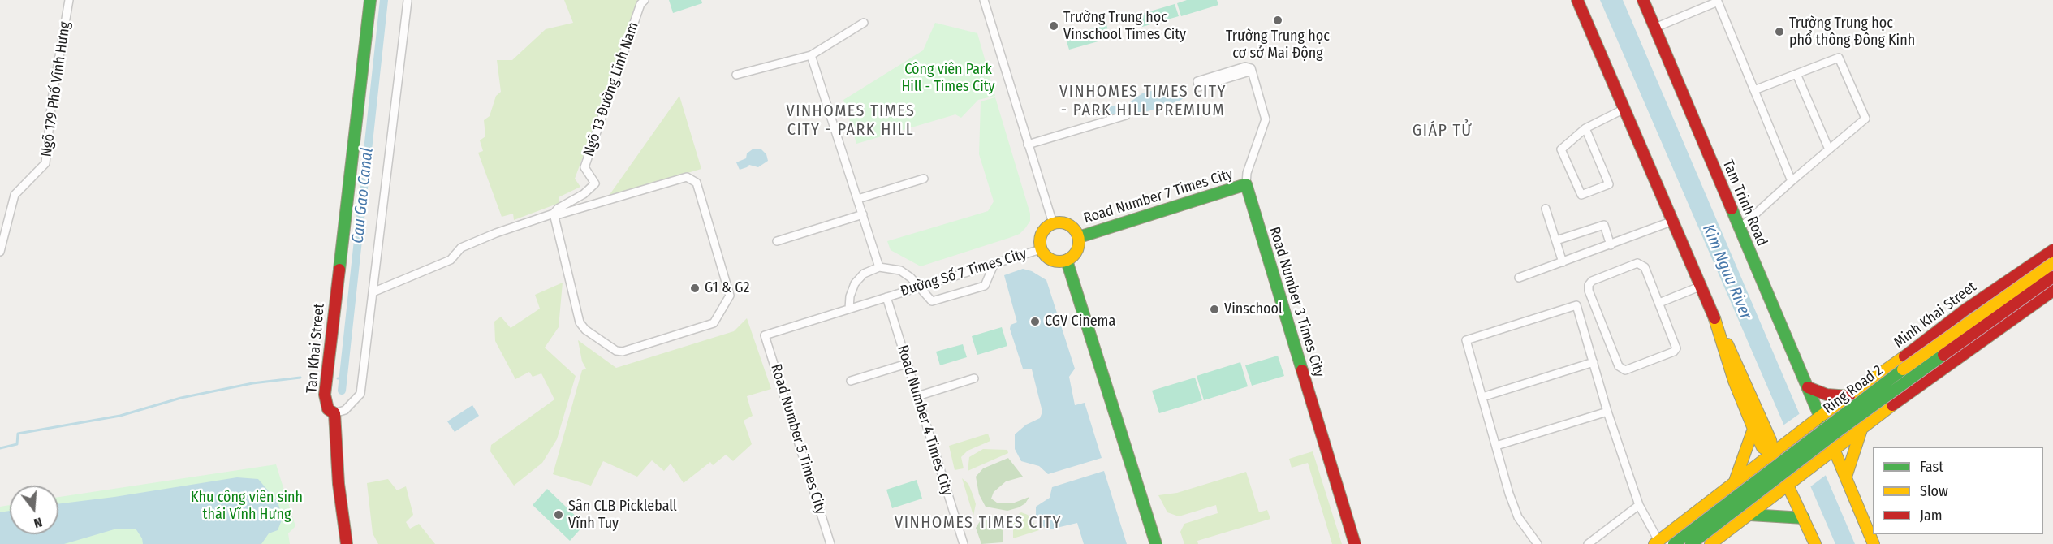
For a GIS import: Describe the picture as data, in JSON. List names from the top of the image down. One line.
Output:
{"streets":{"main road":["Road Number 7 Times City","Tam Trinh Road","Road Number 3 Times City","Minh Khai Street","Tan Khai Street","Ring Road 2"],"street":["Ngõ 179 Phố Vĩnh Hưng","Ngõ 13 Đường Lĩnh Nam","Đường Số 7 Times City","Road Number 4 Times City","Road Number 5 Times City"]},"crossings":[["Road Number 7 Times City","Đường Số 7 Times City"],["Road Number 7 Times City","Road Number 3 Times City"],["Tam Trinh Road","Minh Khai Street"],["Đường Số 7 Times City","Road Number 4 Times City"]],"districts":["VINHOMES TIMES CITY - PARK HILL PREMIUM","VINHOMES TIMES CITY - PARK HILL","GIÁP TỬ","VINHOMES TIMES CITY"],"water":["Cau Gao Canal","Kim Nguu River"],"parks":["Công viên Park Hill - Times City","Khu công viên sinh thái Vĩnh Hưng"],"places":["Trường Trung học cơ sở Mai Động","Trường Trung học Vinschool Times City","Trường Trung học phổ thông Đông Kinh","G1 & G2","Vinschool","CGV Cinema","Sân CLB Pickleball Vĩnh Tuy"],"legend":["Fast","Slow","Jam"],"north":"bottom"}
